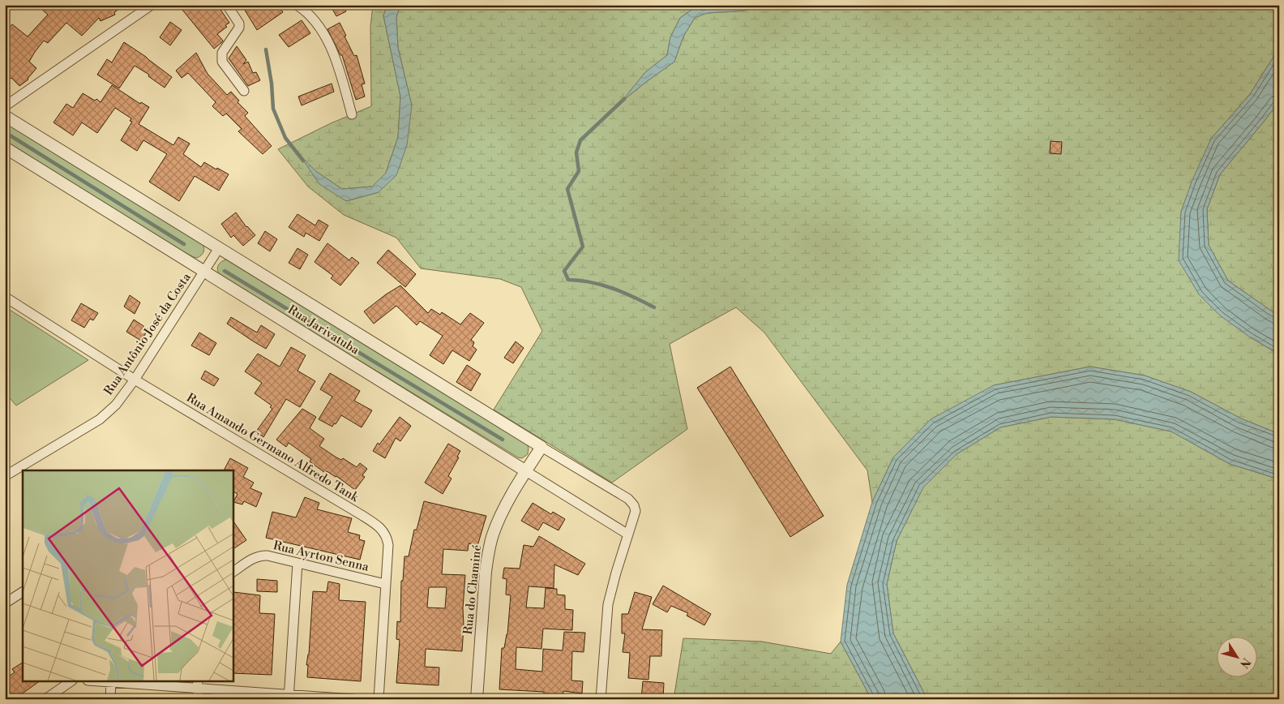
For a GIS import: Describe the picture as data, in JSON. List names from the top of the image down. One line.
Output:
{"streets":{"street":["Rua Jarivatuba","Rua Antônio José da Costa","Rua Amando Germano Alfredo Tank","Rua Ayrton Senna","Rua do Chaminé"]},"crossings":[["Rua Jarivatuba","Rua Antônio José da Costa"],["Rua Jarivatuba","Rua do Chaminé"],["Rua Antônio José da Costa","Rua Amando Germano Alfredo Tank"],["Rua Amando Germano Alfredo Tank","Rua Ayrton Senna"]],"north":"bottom right"}
